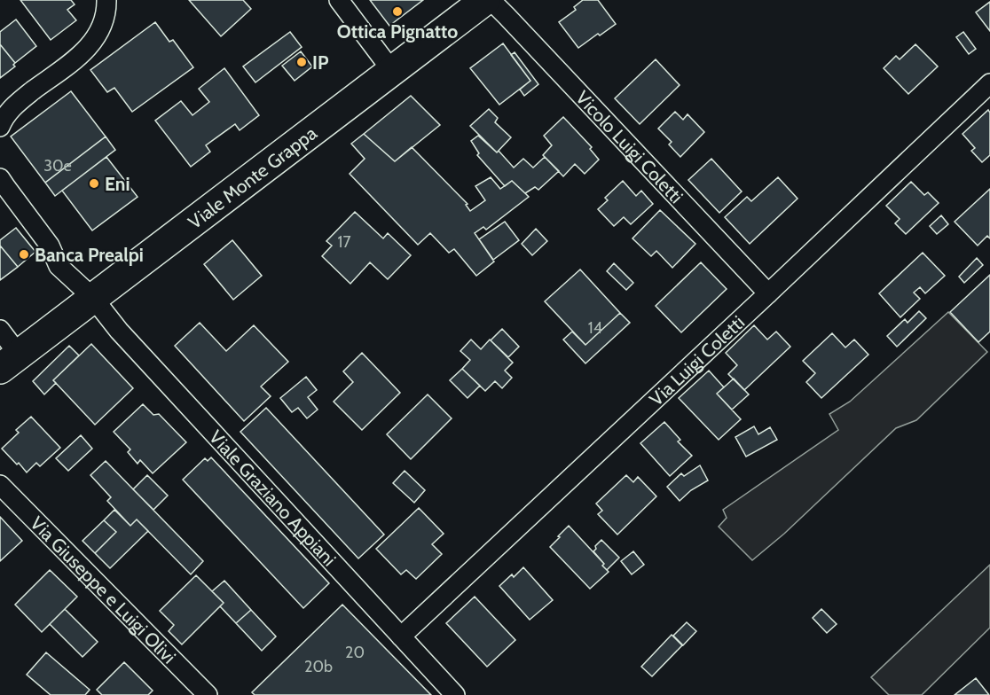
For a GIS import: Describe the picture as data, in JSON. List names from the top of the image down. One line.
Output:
{"streets":{"main road":["Viale Monte Grappa"],"street":["Vicolo Luigi Coletti","Via Luigi Coletti","Viale Graziano Appiani","Via Giuseppe e Luigi Olivi"]},"crossings":[["Vicolo Luigi Coletti","Via Luigi Coletti"],["Viale Monte Grappa","Viale Graziano Appiani"],["Via Luigi Coletti","Viale Graziano Appiani"]],"places":["Ottica Pignatto","IP","Eni","Banca Prealpi"],"house_numbers":["30e","17","14","20","20b"]}
